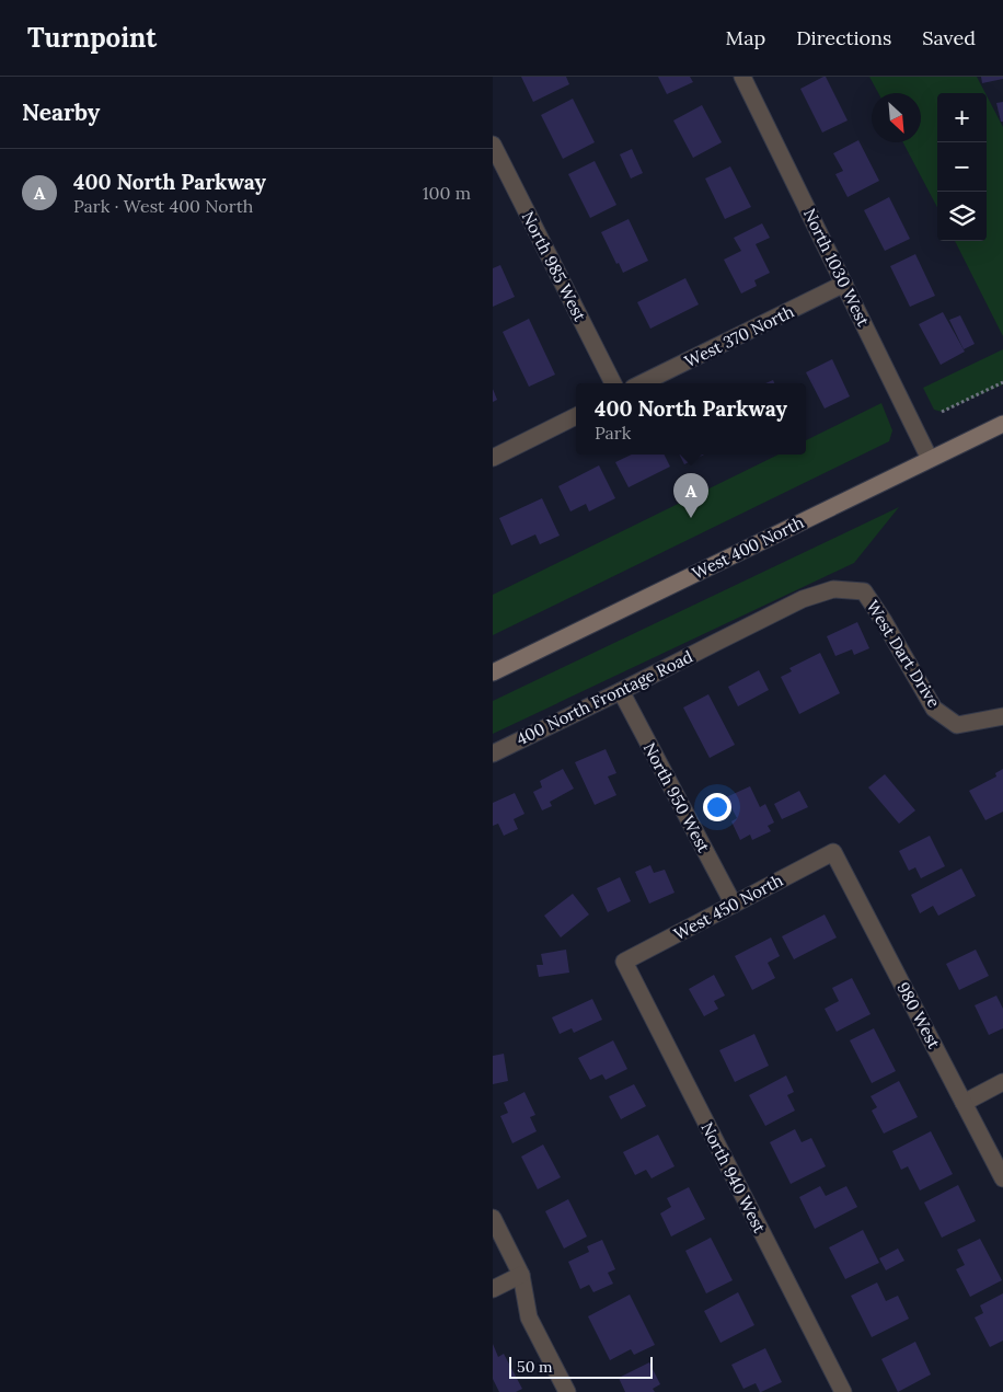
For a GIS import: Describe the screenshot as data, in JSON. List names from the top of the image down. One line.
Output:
{"streets":{"main road":["West 400 North"],"street":["North 985 West","North 1030 West","West 370 North","West Dart Drive","400 North Frontage Road","North 950 West","West 450 North","980 West","North 940 West"]},"crossings":[["North 1030 West","West 370 North"],["North 1030 West","West 400 North"],["West Dart Drive","400 North Frontage Road"],["400 North Frontage Road","North 950 West"],["North 950 West","West 450 North"],["West 450 North","980 West"],["West 450 North","North 940 West"]],"scale_bar":"50 m","north":"bottom right","page":{"header":"Turnpoint","nav":["Map","Directions","Saved"],"heading":"Nearby","map_buttons":["+","−"],"list":[{"mark":"A","name":"400 North Parkway","note":"Park · West 400 North","value":"100 m"}],"popup":["400 North Parkway","Park"],"pins":"A","scale":"50 m"}}
